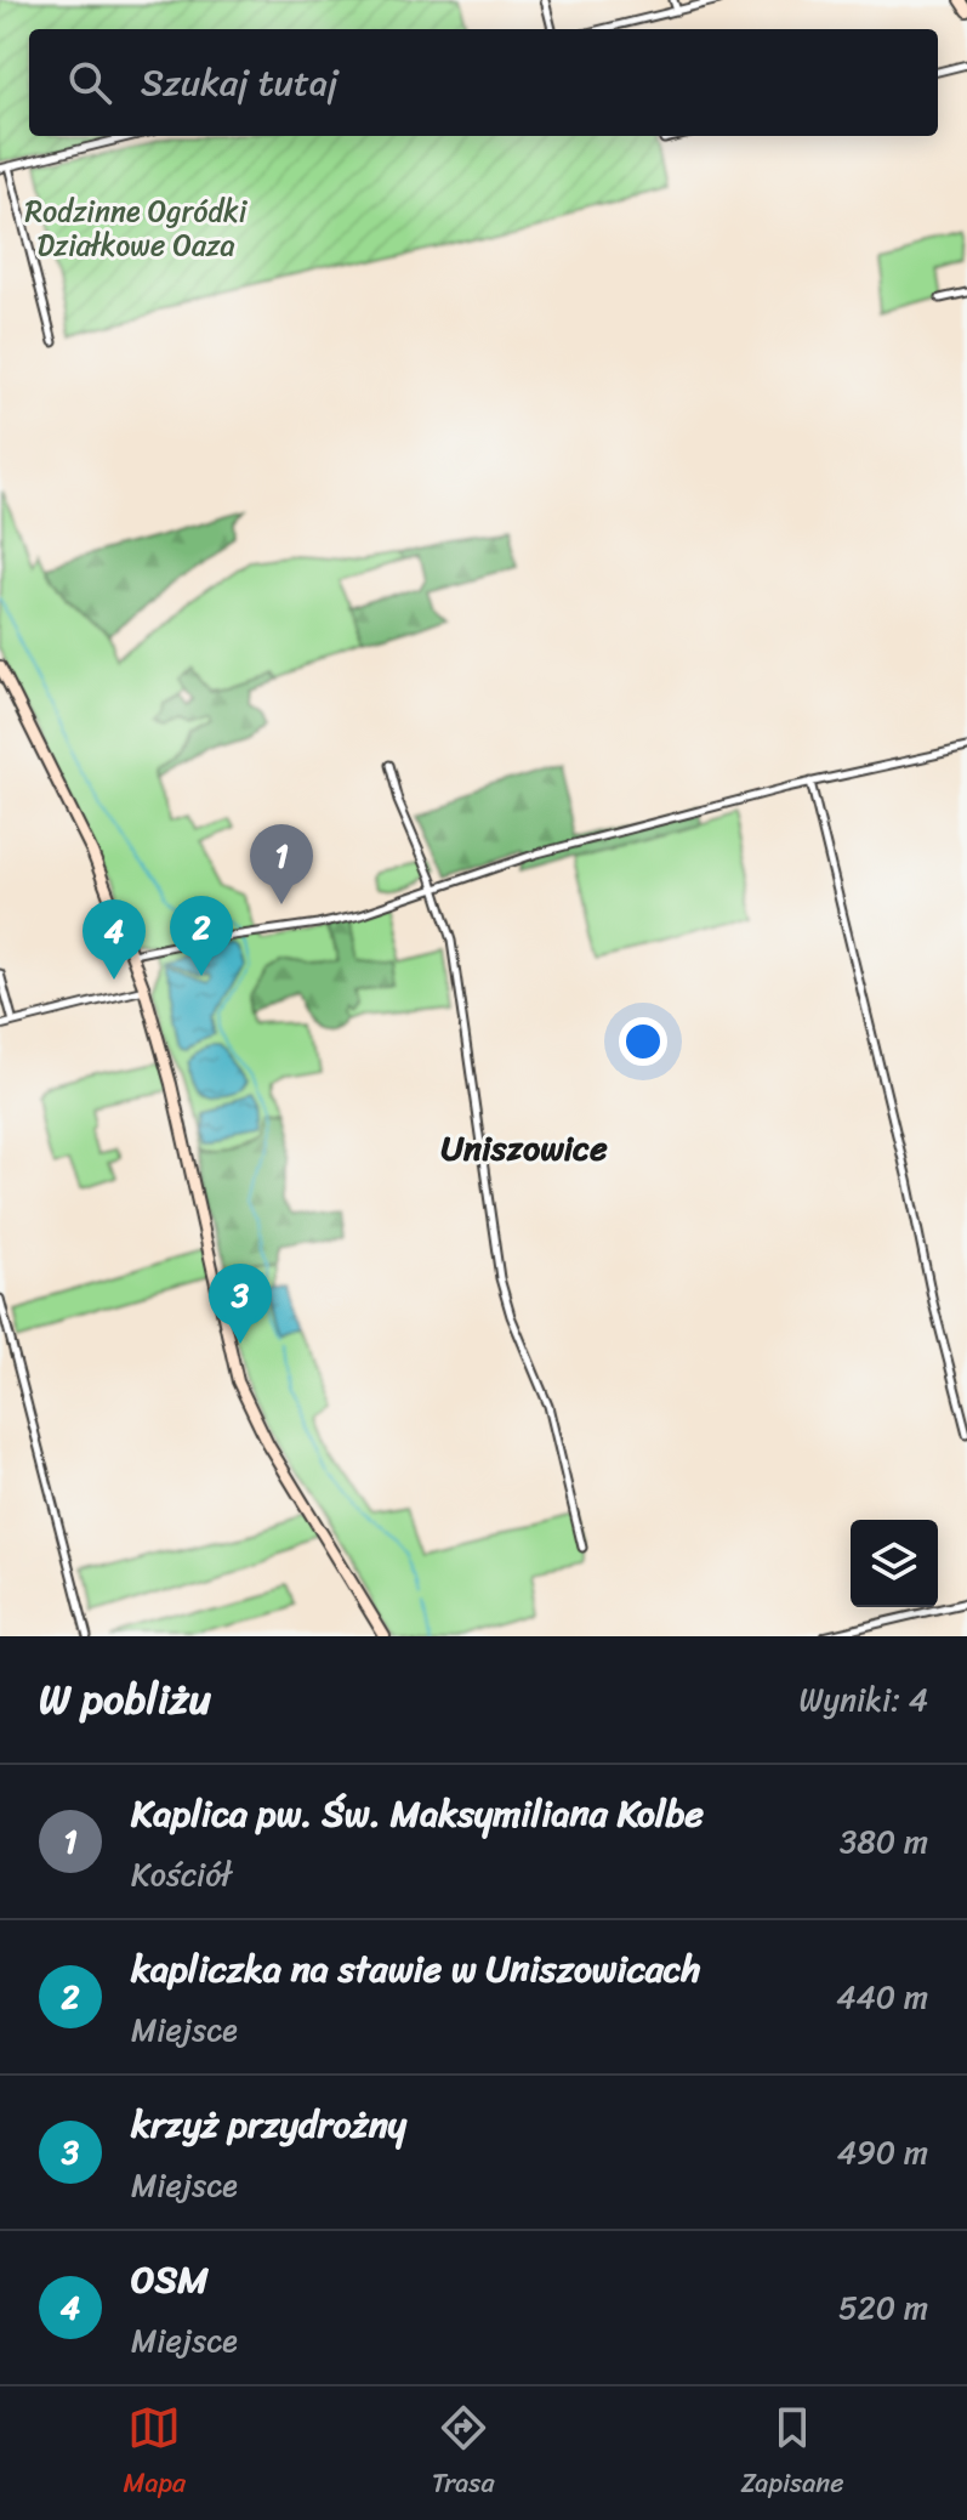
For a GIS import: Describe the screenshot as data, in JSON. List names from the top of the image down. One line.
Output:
{"districts":["Uniszowice"],"parks":["Rodzinne Ogródki Działkowe Oaza"],"page":{"search":"Szukaj tutaj","pins":["1","2","4","3"],"heading":["W pobliżu","Wyniki: 4"],"list":[{"mark":"1","name":"Kaplica pw. Św. Maksymiliana Kolbe","note":"Kościół","value":"380 m"},{"mark":"2","name":"kapliczka na stawie w Uniszowicach","note":"Miejsce","value":"440 m"},{"mark":"3","name":"krzyż przydrożny","note":"Miejsce","value":"490 m"},{"mark":"4","name":"OSM","note":"Miejsce","value":"520 m"}],"nav":["Mapa","Trasa","Zapisane"]}}
